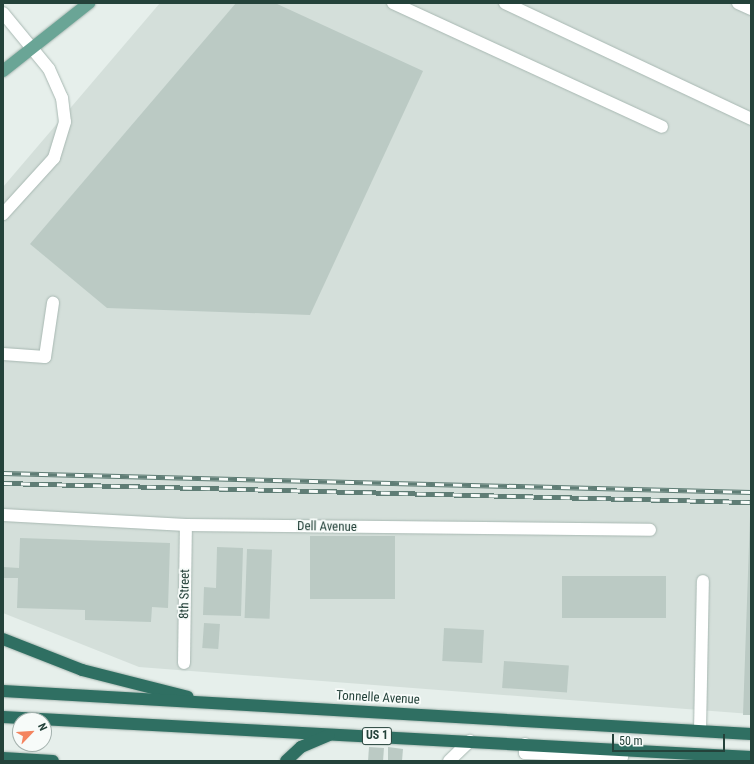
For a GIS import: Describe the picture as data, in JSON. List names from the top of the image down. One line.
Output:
{"streets":{"highway":["Tonnelle Avenue","US 1"],"street":["Dell Avenue","8th Street"]},"crossings":[["Dell Avenue","8th Street"]],"scale_bar":"50 m","north":"top right"}
